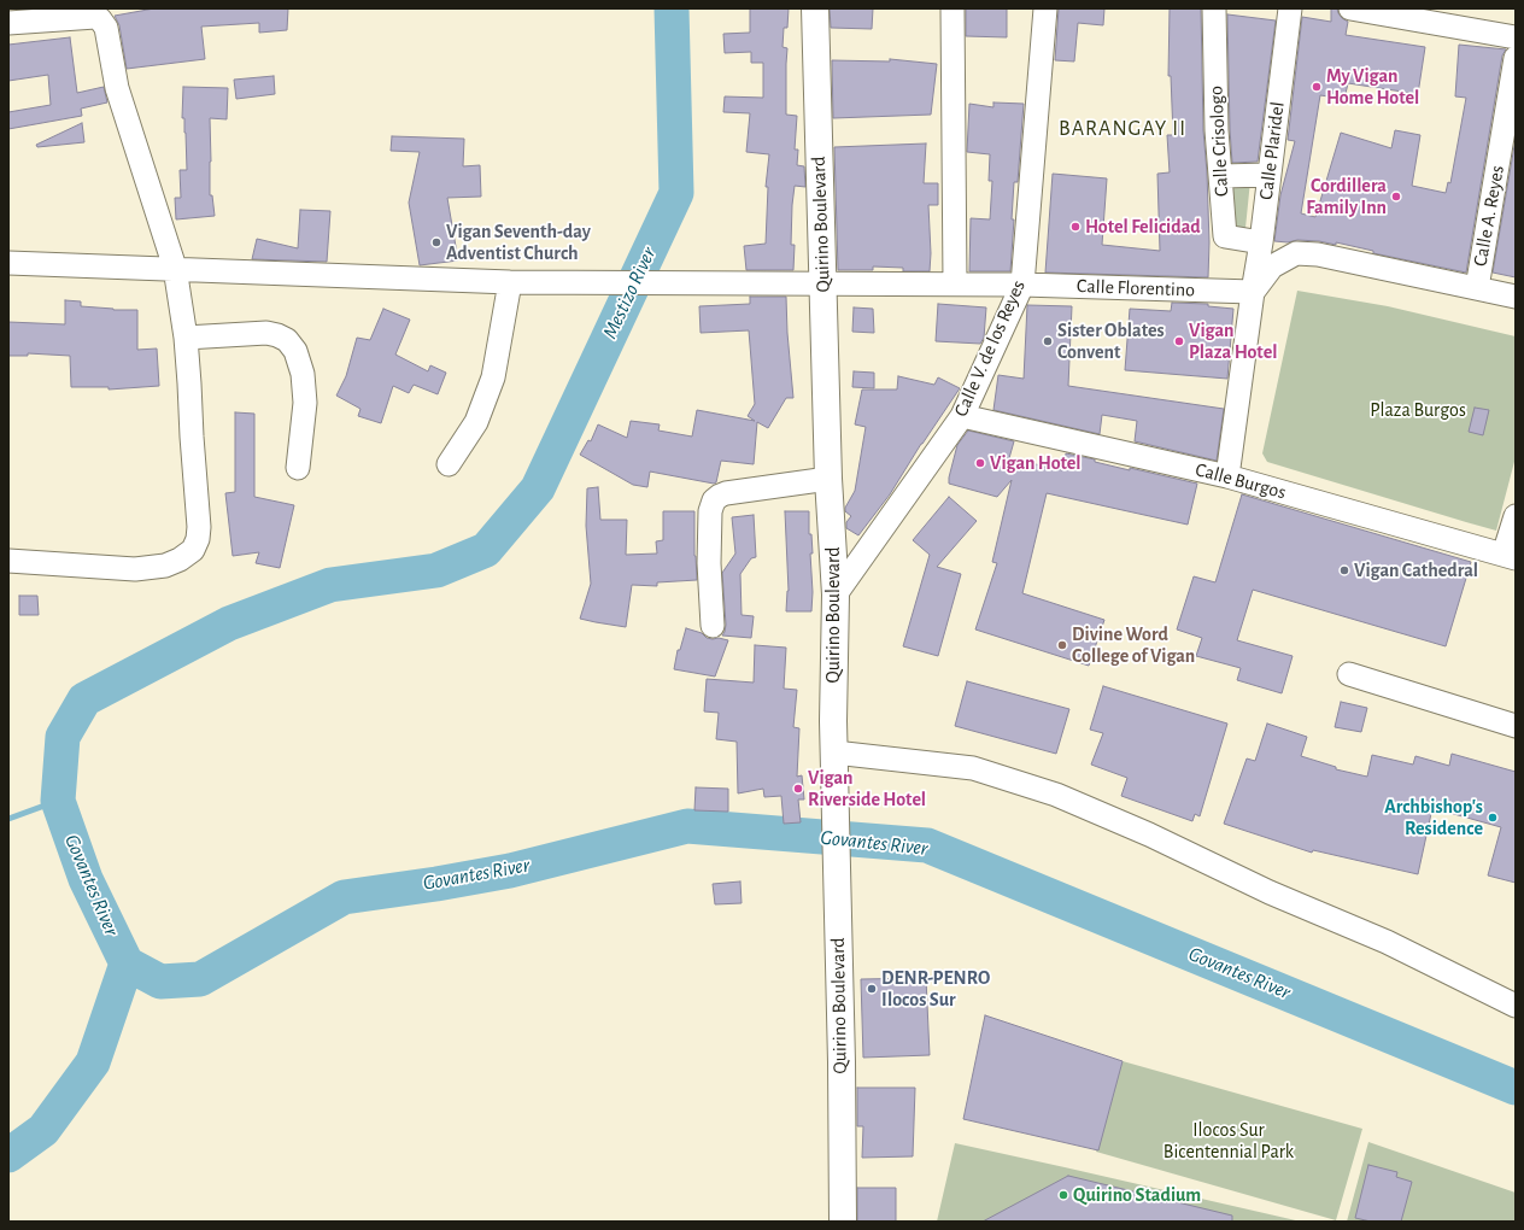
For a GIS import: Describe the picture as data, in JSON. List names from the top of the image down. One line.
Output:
{"streets":{"main road":["Quirino Boulevard"],"street":["Calle Crisologo","Calle Plaridel","Calle A. Reyes","Calle Florentino","Calle V. de los Reyes","Calle Burgos"]},"crossings":[["Calle Crisologo","Calle Plaridel"],["Calle Plaridel","Calle Florentino"],["Quirino Boulevard","Calle Florentino"],["Quirino Boulevard","Calle V. de los Reyes"],["Calle Florentino","Calle V. de los Reyes"],["Calle V. de los Reyes","Calle Burgos"]],"districts":["BARANGAY II"],"water":["Mestizo River","Govantes River"],"parks":["Plaza Burgos","Ilocos Sur Bicentennial Park"],"places":["My Vigan Home Hotel","Cordillera Family Inn","Hotel Felicidad","Vigan Seventh-day Adventist Church","Sister Oblates Convent","Vigan Plaza Hotel","Vigan Hotel","Vigan Cathedral","Divine Word College of Vigan","Vigan Riverside Hotel","Archbishop's Residence","DENR-PENRO Ilocos Sur","Quirino Stadium"]}
